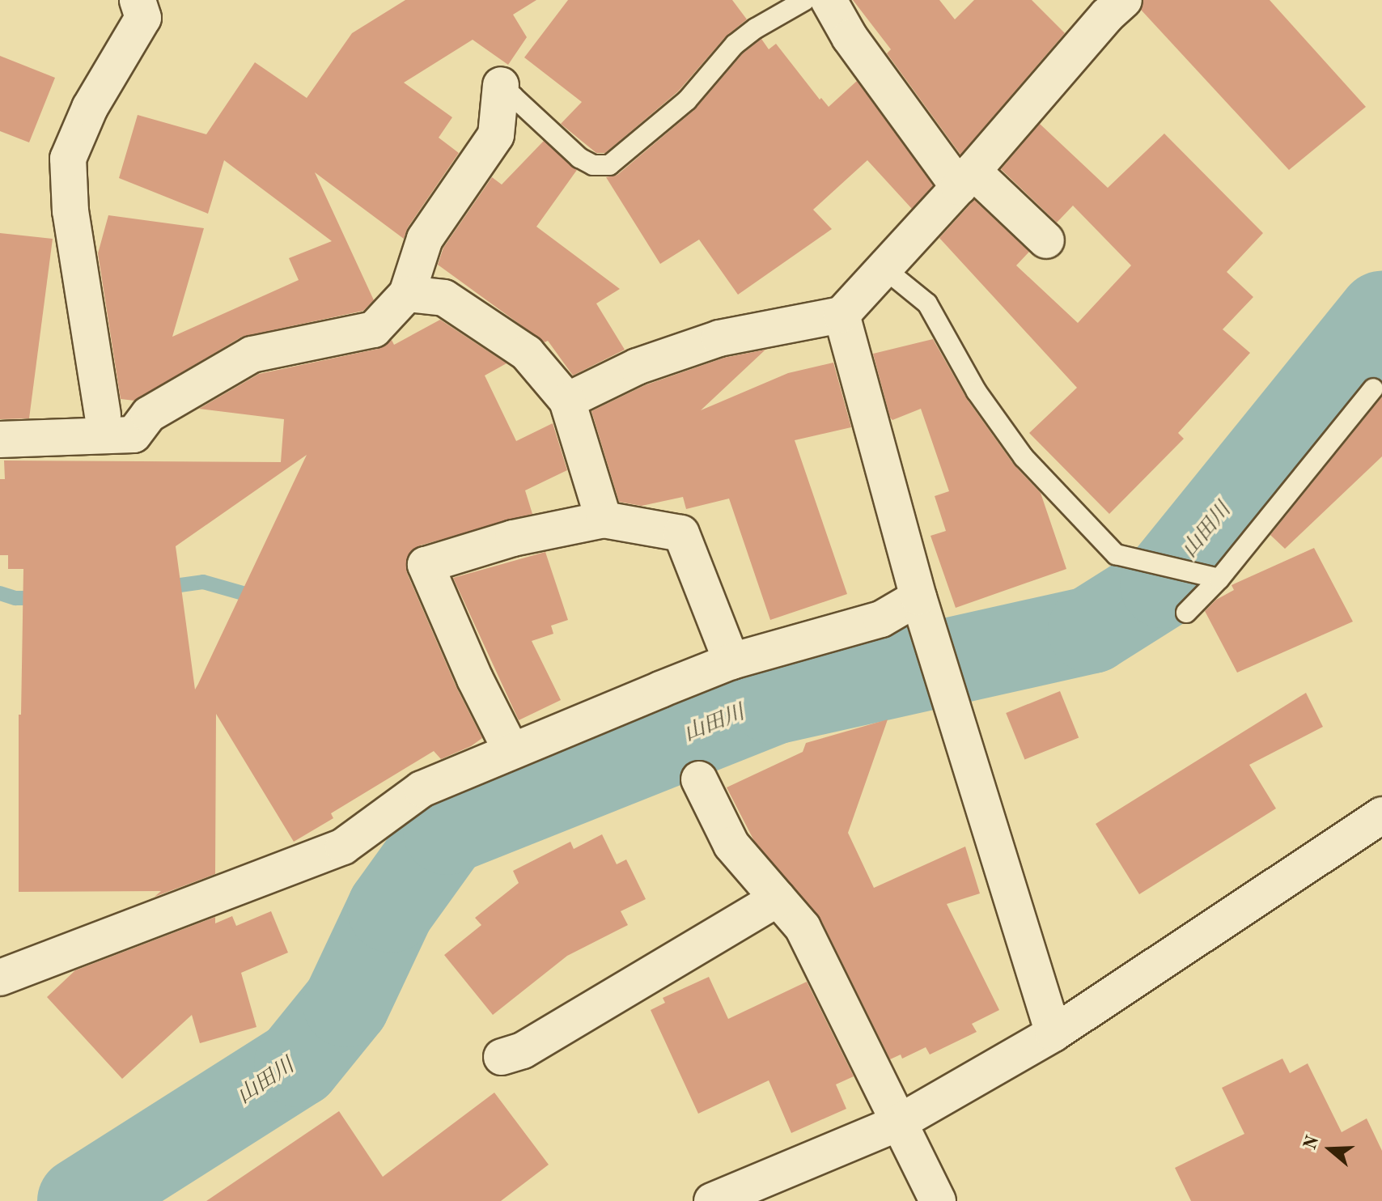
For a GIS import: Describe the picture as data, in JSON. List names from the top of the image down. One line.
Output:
{"water":["山田川"],"north":"left"}
